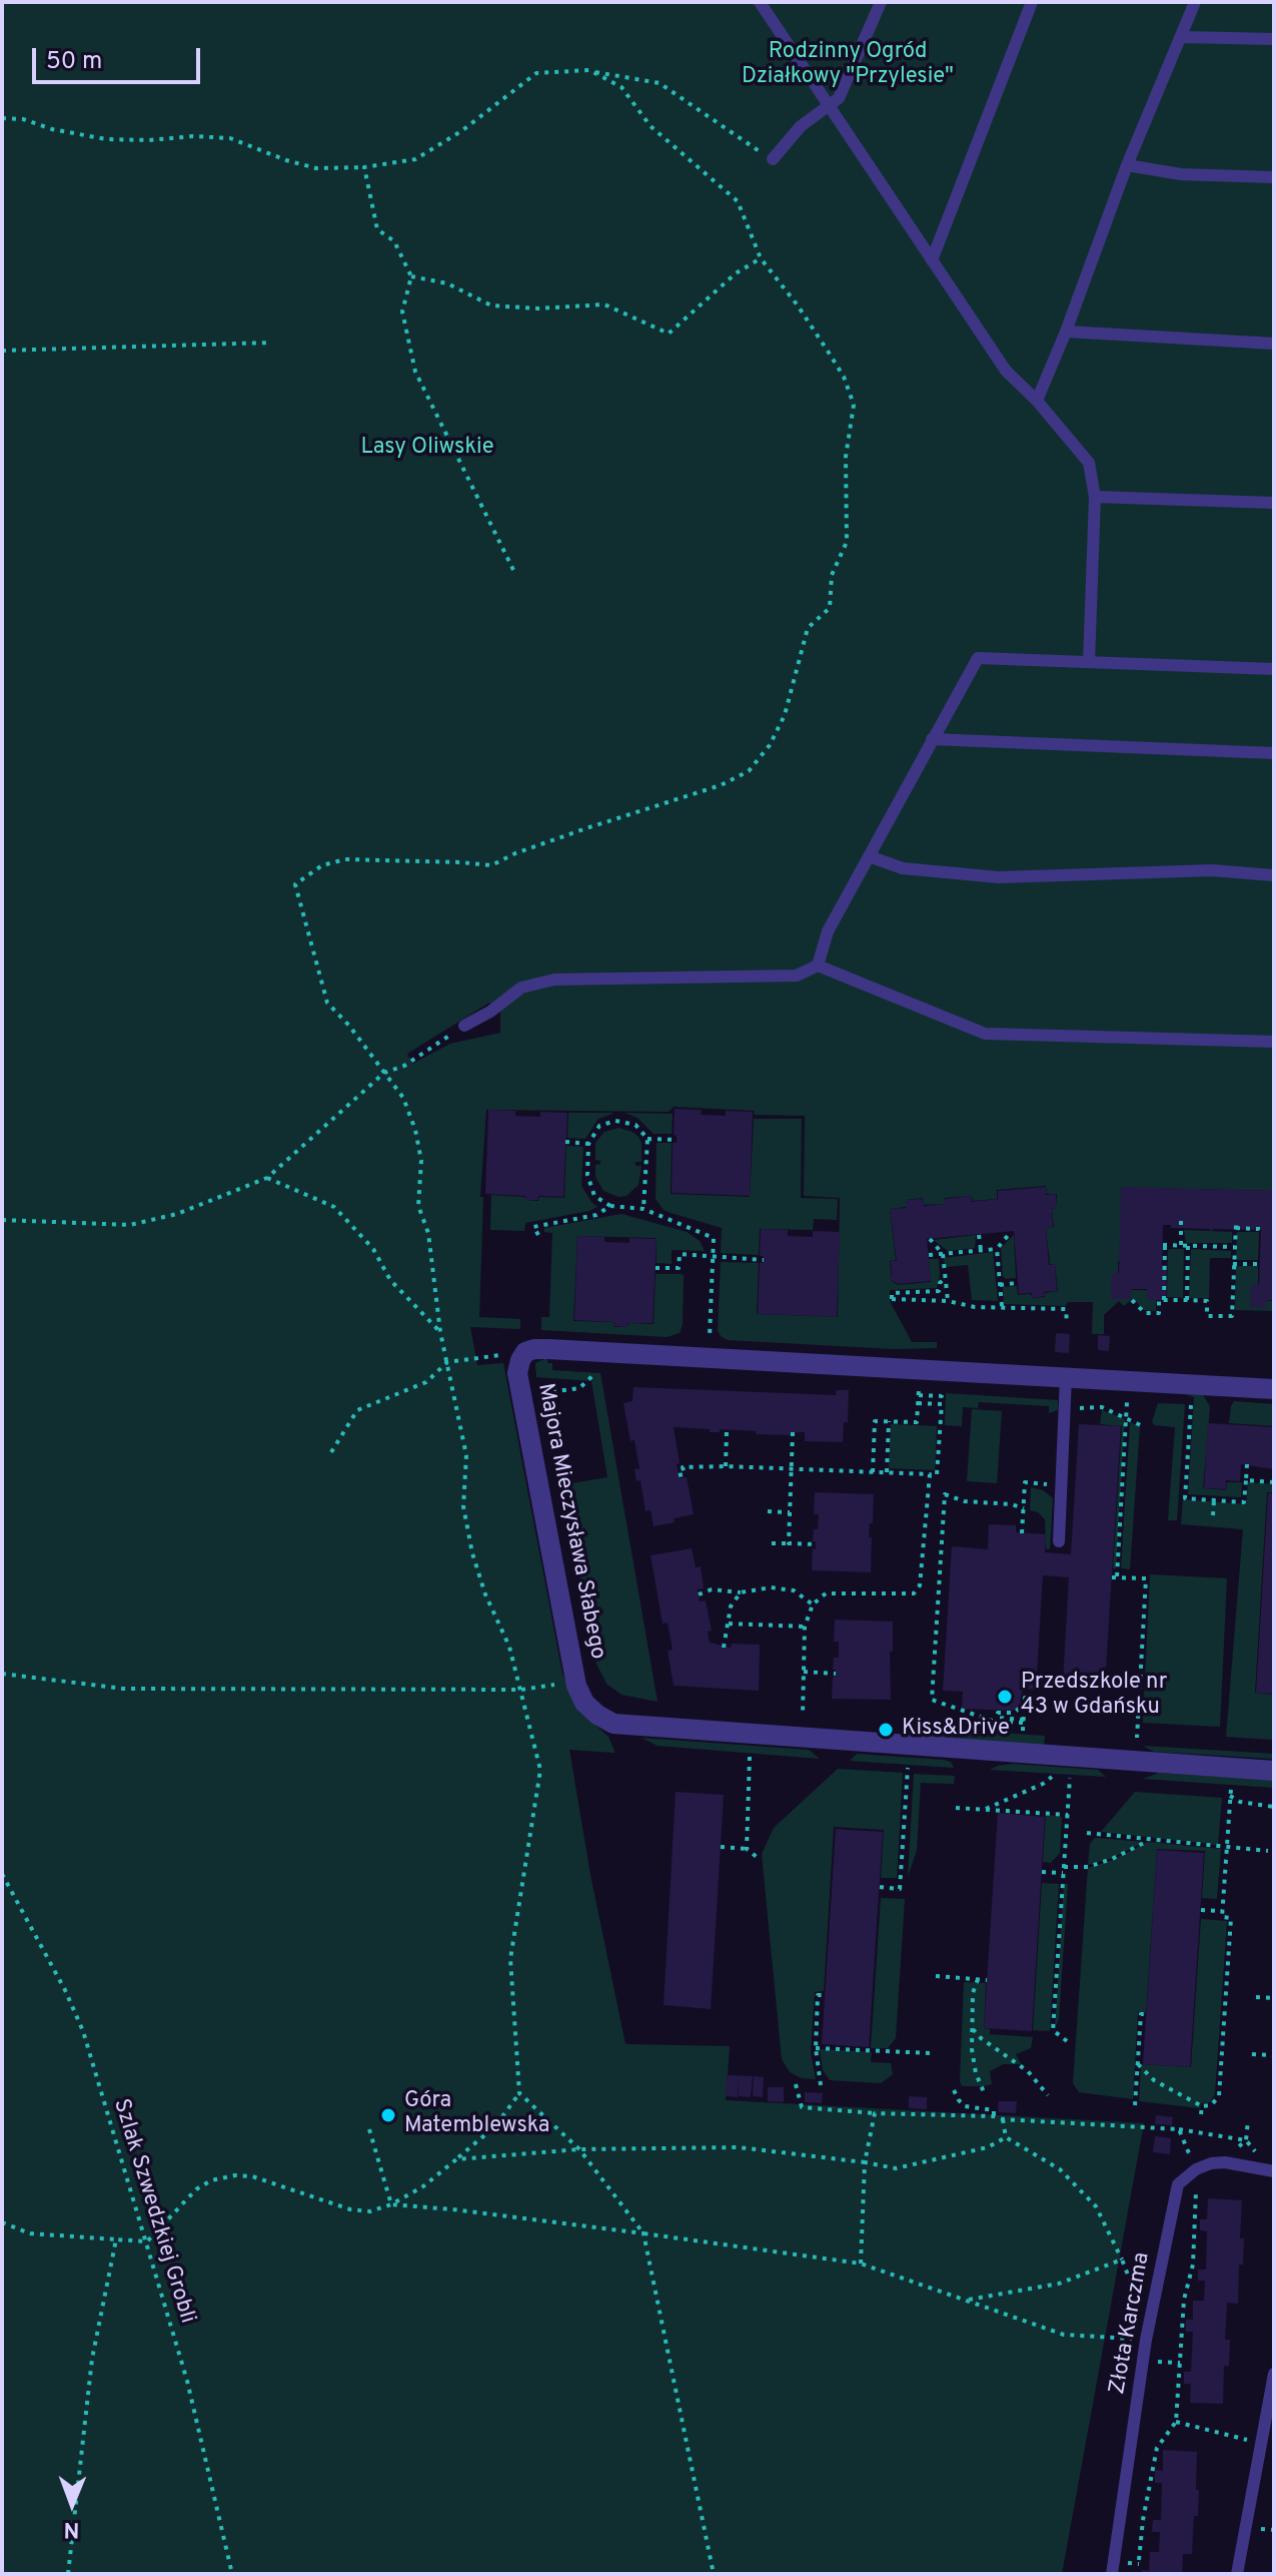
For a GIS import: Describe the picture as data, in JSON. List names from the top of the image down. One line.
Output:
{"streets":{"street":["Majora Mieczysława Słabego"],"lane":["Złota Karczma"],"path":["Szlak Szwedzkiej Grobli"]},"parks":["Rodzinny Ogród Działkowy \"Przylesie\"","Lasy Oliwskie"],"places":["Przedszkole nr 43 w Gdańsku","Kiss&Drive","Góra Matemblewska"],"scale_bar":"50 m","north":"bottom"}
